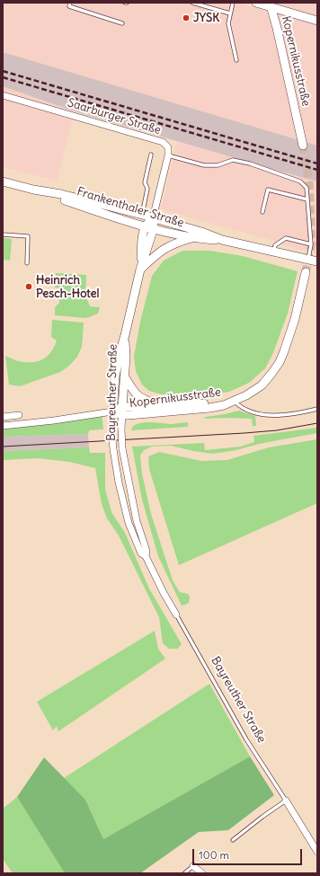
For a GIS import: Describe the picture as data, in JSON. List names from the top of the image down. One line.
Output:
{"streets":{"street":["Kopernikusstraße","Saarburger Straße","Frankenthaler Straße","Bayreuther Straße"]},"crossings":[["Kopernikusstraße","Bayreuther Straße"],["Frankenthaler Straße","Bayreuther Straße"]],"places":["JYSK","Heinrich Pesch-Hotel"],"scale_bar":"100 m"}
